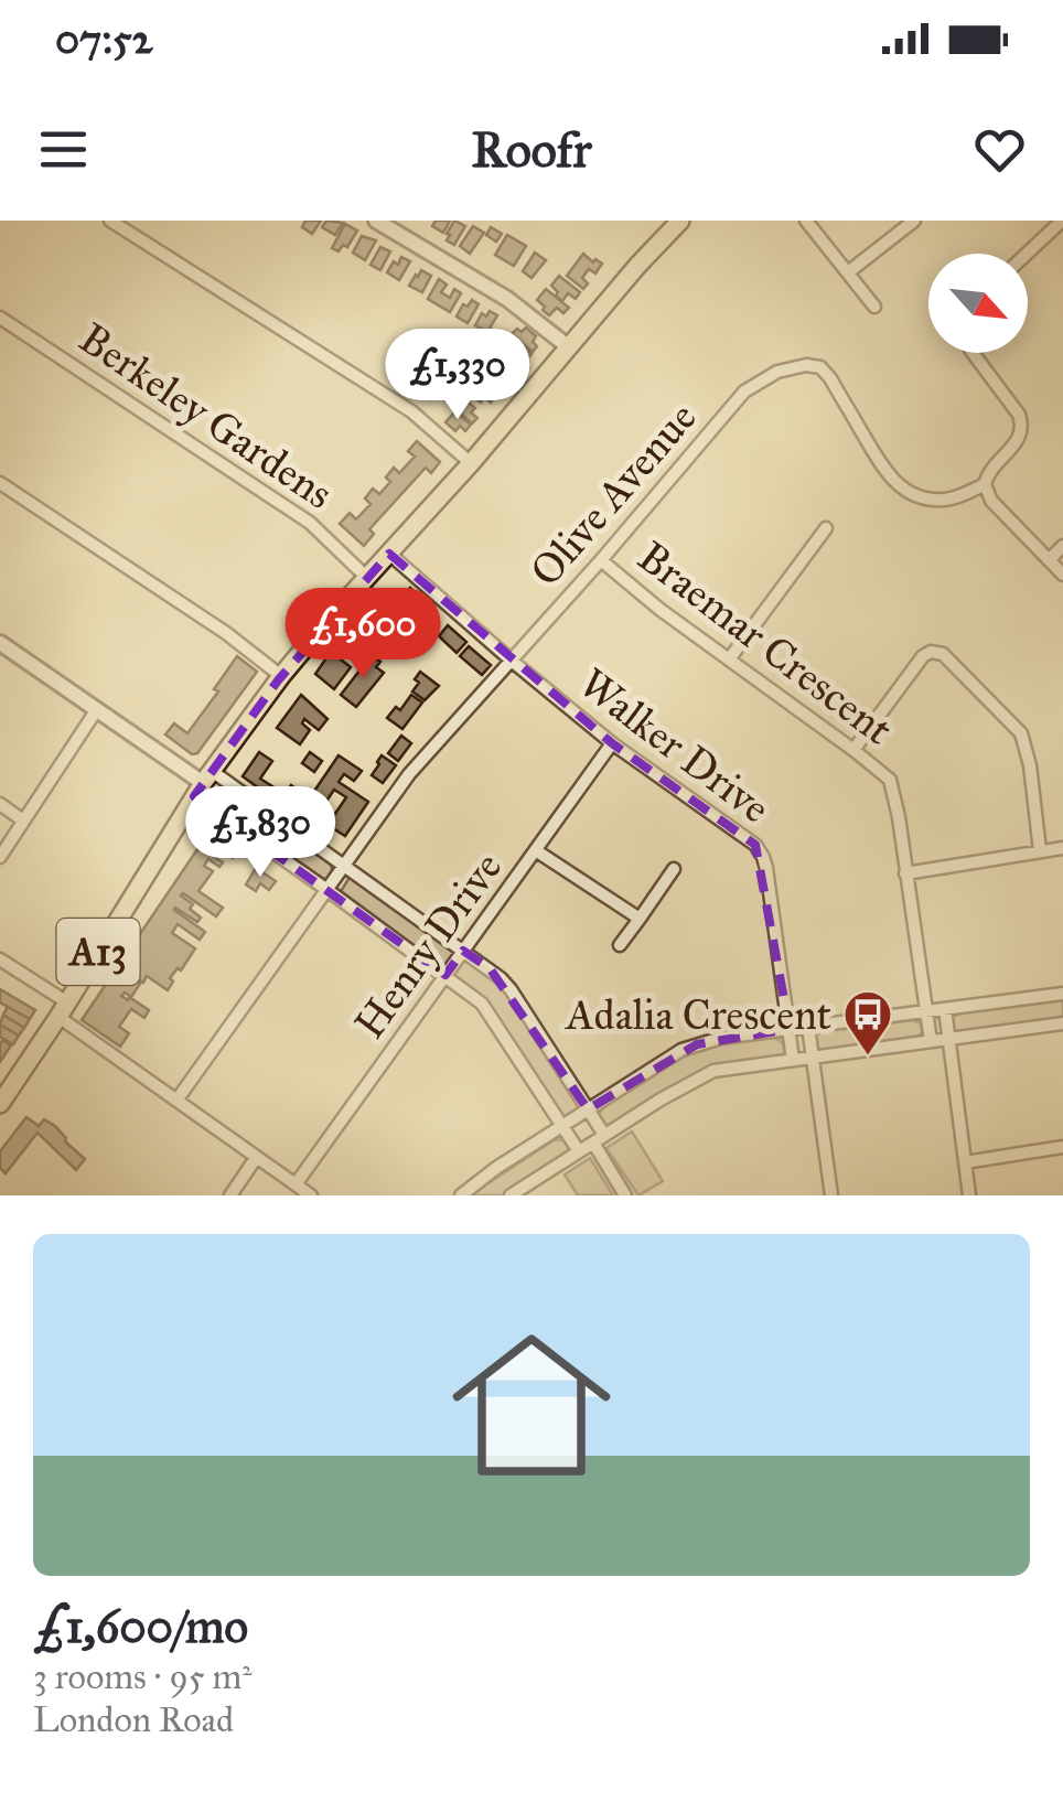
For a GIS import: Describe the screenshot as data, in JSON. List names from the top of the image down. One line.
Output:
{"streets":{"main road":["A13"],"street":["Berkeley Gardens","Olive Avenue","Braemar Crescent","Walker Drive","Henry Drive"]},"crossings":[["Berkeley Gardens","A13"],["Olive Avenue","Braemar Crescent"],["Olive Avenue","Walker Drive"],["Walker Drive","Henry Drive"],["Walker Drive","A13"]],"places":{"bus stop":["Adalia Crescent"]},"north":"bottom right","page":{"status":"07:52","header":"Roofr","price":["£1,330","£1,600","£1,830"],"list":[{"name":"£1,600/mo","note":"3 rooms · 95 m² · London Road"}]}}
